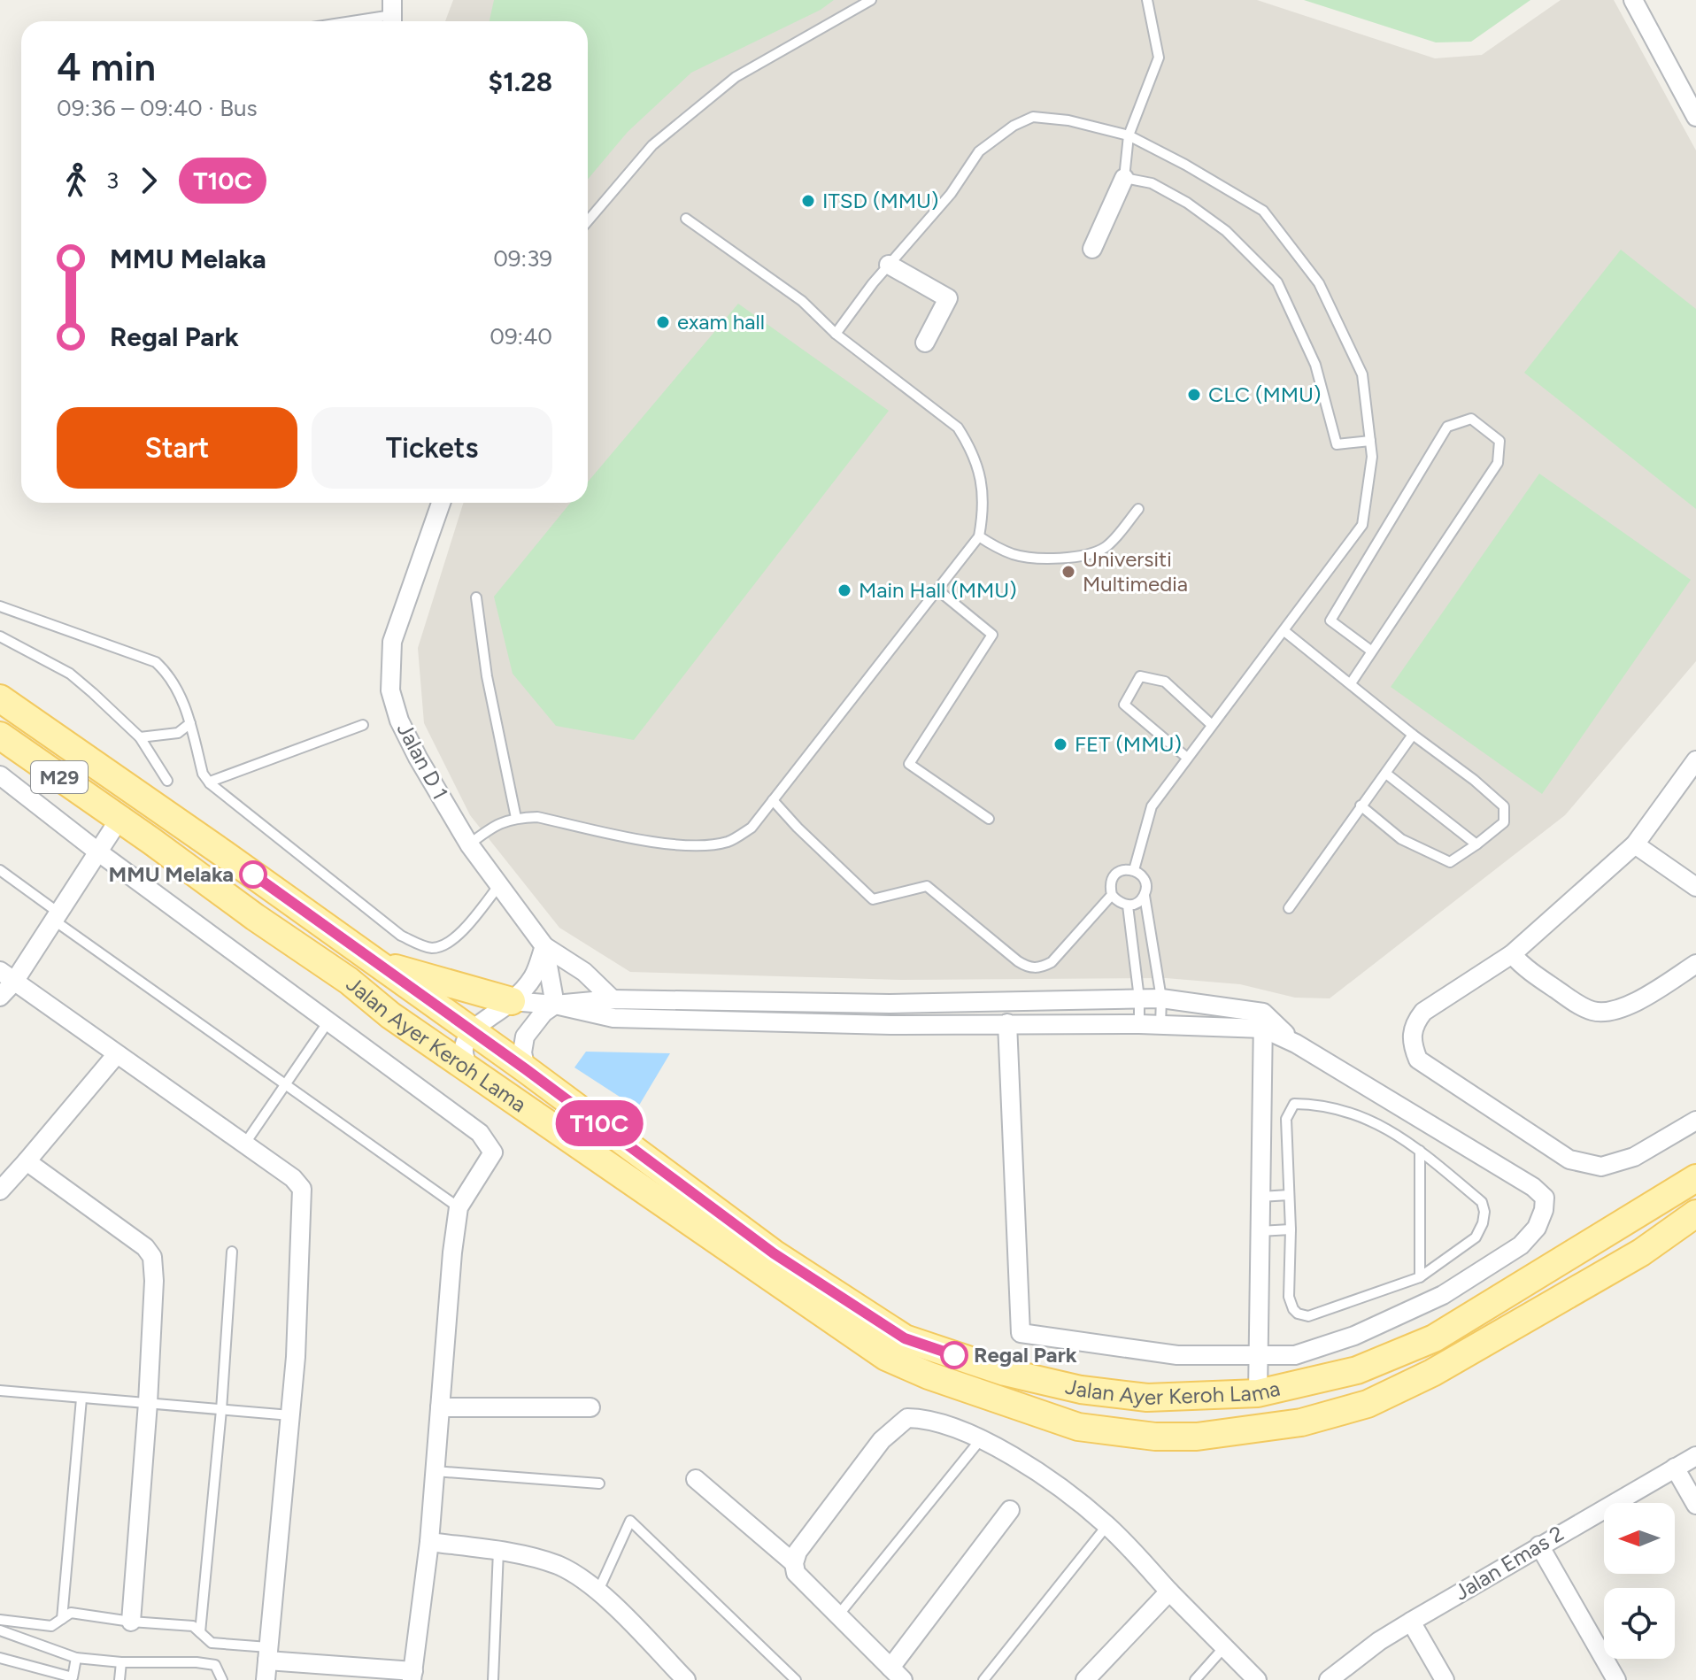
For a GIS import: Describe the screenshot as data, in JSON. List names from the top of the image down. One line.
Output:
{"streets":{"main road":["M29","Jalan Ayer Keroh Lama"],"street":["Jalan D 1","Jalan Emas 2"]},"places":["ITSD (MMU)","exam hall","CLC (MMU)","Universiti Multimedia","Main Hall (MMU)","FET (MMU)","MMU Melaka","Regal Park"],"lines":["bus line T10C"],"north":"left","page":{"on_map":"T10C","heading":["4 min","09:36 – 09:40 · Bus","$1.28"],"legs":["3","T10C"],"list":[{"name":"MMU Melaka","value":"09:39"},{"name":"Regal Park","value":"09:40"}],"buttons":["Start","Tickets"]}}
